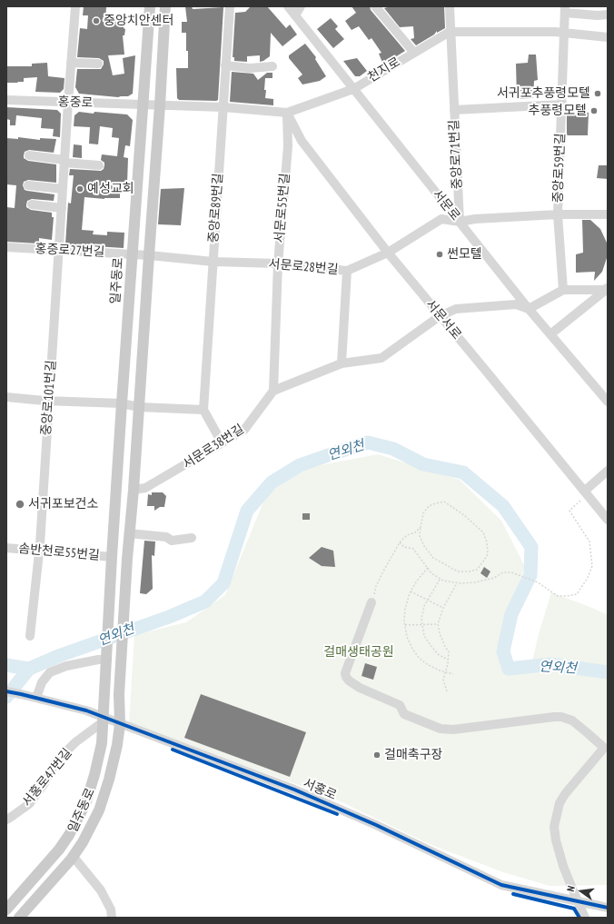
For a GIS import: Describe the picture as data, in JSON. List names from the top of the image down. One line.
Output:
{"streets":{"main road":["일주동로"],"street":["천지로","홍중로","중앙로71번길","중앙로59번길","서문로","중앙로89번길","서문로55번길","홍중로27번길","서문로28번길","서문서로","중앙로101번길","서문로38번길","솜반천로55번길","서홍로47번길","서홍로"]},"crossings":[["천지로","홍중로"],["천지로","중앙로71번길"],["천지로","서문로"],["천지로","중앙로89번길"],["천지로","서문로55번길"],["천지로","서문서로"],["홍중로","일주동로"],["홍중로","중앙로101번길"],["중앙로71번길","중앙로59번길"],["중앙로71번길","서문로"],["중앙로71번길","서문로28번길"],["중앙로59번길","서문로28번길"],["서문로","서문로28번길"],["중앙로89번길","서문로28번길"],["서문로55번길","서문로28번길"],["서문로55번길","서문서로"],["서문로55번길","서문로38번길"],["홍중로27번길","서문로28번길"],["홍중로27번길","일주동로"],["홍중로27번길","중앙로101번길"],["서문로28번길","일주동로"],["서문로28번길","서문서로"],["일주동로","솜반천로55번길"],["일주동로","서홍로47번길"],["일주동로","서홍로"],["중앙로101번길","솜반천로55번길"],["서홍로47번길","서홍로"]],"water":["연외천"],"parks":["걸매생태공원"],"places":["중앙치안센터","서귀포추풍령모텔","추풍령모텔","예성교회","썬모텔","서귀포보건소","걸매축구장"],"north":"left"}
